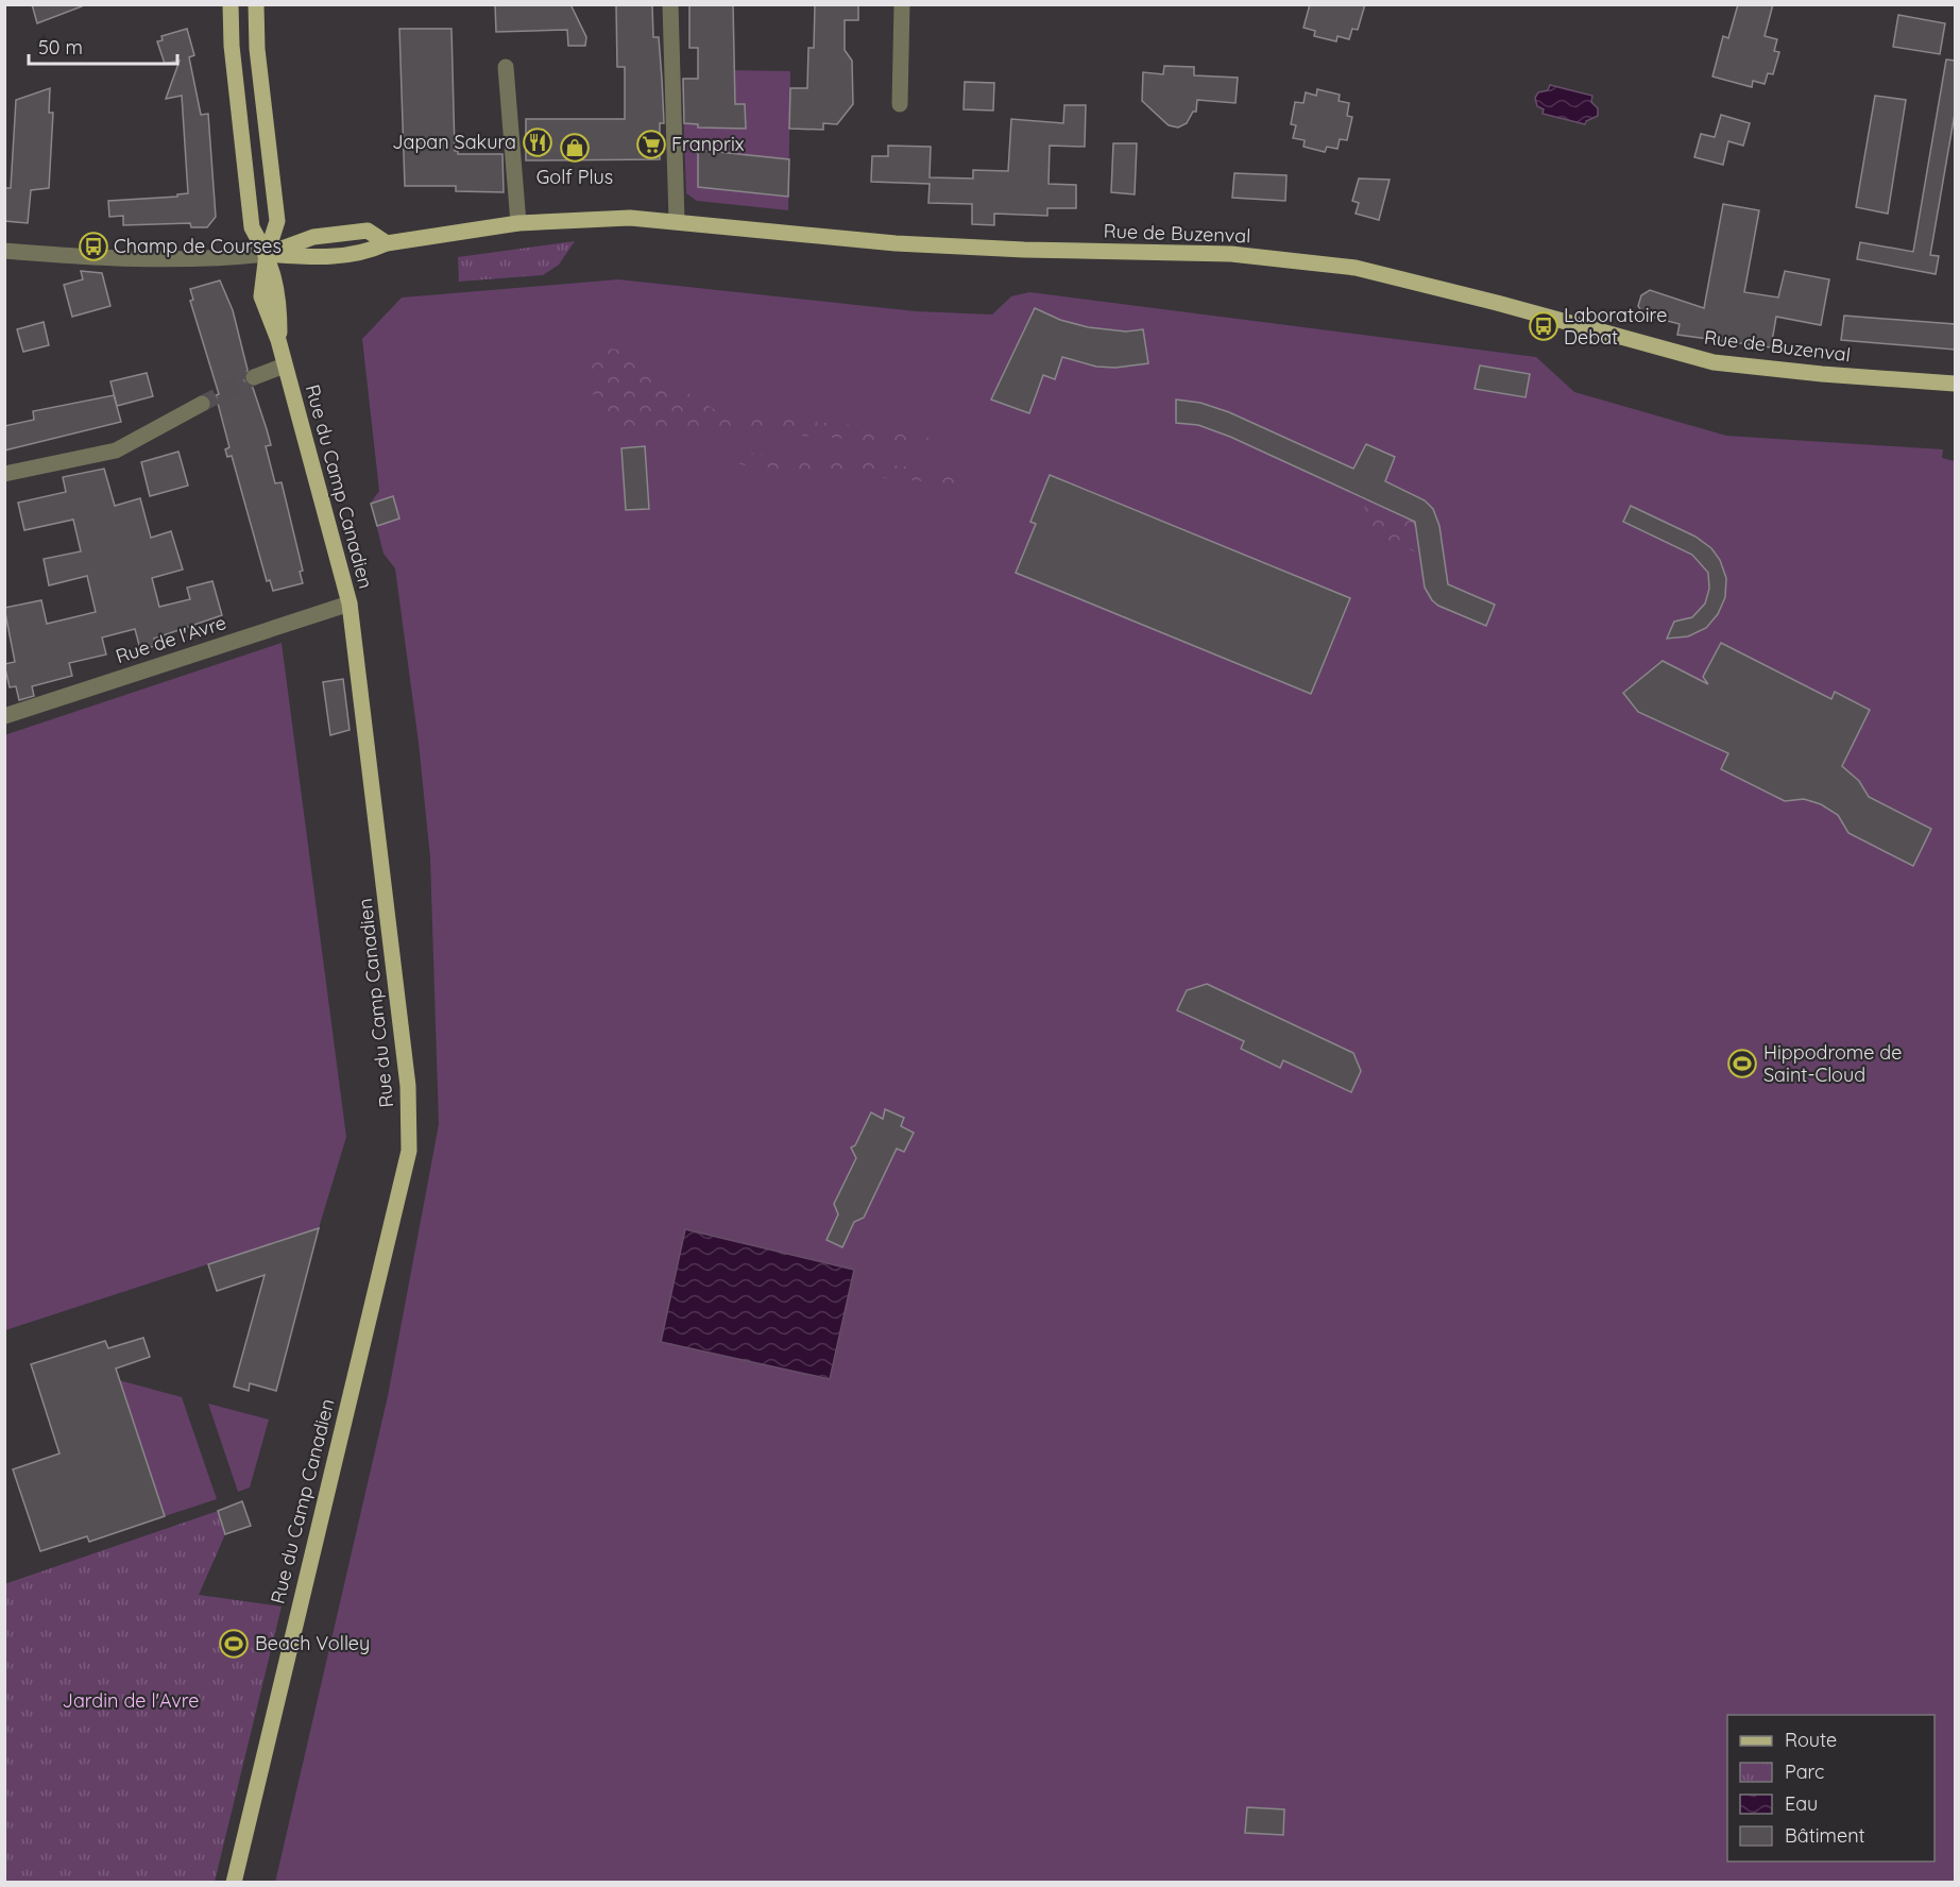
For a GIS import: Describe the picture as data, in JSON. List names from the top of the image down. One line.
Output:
{"streets":{"main road":["Rue de Buzenval","Rue du Camp Canadien"],"street":["Rue de l'Avre"]},"crossings":[["Rue de Buzenval","Rue du Camp Canadien"],["Rue du Camp Canadien","Rue de l'Avre"]],"parks":["Jardin de l'Avre"],"places":{"restaurant":["Japan Sakura"],"supermarket":["Franprix"],"shop":["Golf Plus"],"bus stop":["Champ de Courses","Laboratoire Debat"],"sports":["Hippodrome de Saint-Cloud","Beach Volley"]},"legend":["Route","Parc","Eau","Bâtiment"],"scale_bar":"50 m"}
